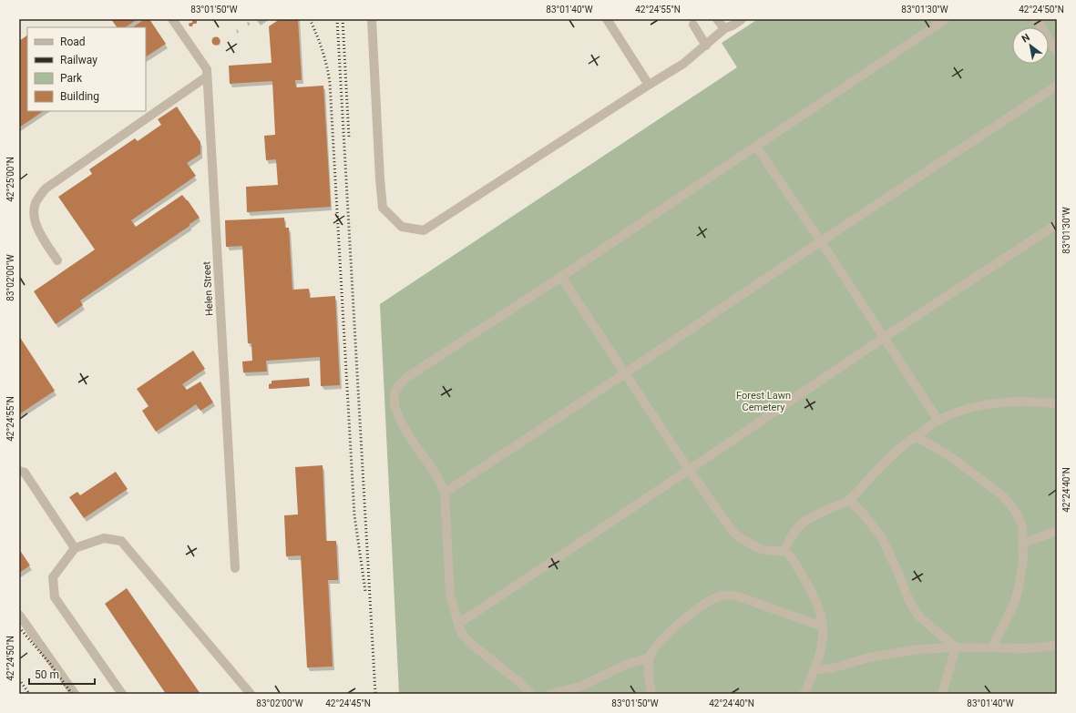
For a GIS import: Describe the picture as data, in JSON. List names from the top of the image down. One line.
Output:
{"streets":{"street":["Helen Street"]},"parks":["Forest Lawn Cemetery"],"legend":["Road","Railway","Park","Building"],"scale_bar":"50 m","north":"top left","coordinates":["83°01'50\"W","83°01'40\"W","42°24'55\"N","83°01'30\"W","42°24'50\"N","42°25'00\"N","83°02'00\"W","42°24'40\"N","42°24'45\"N"]}
